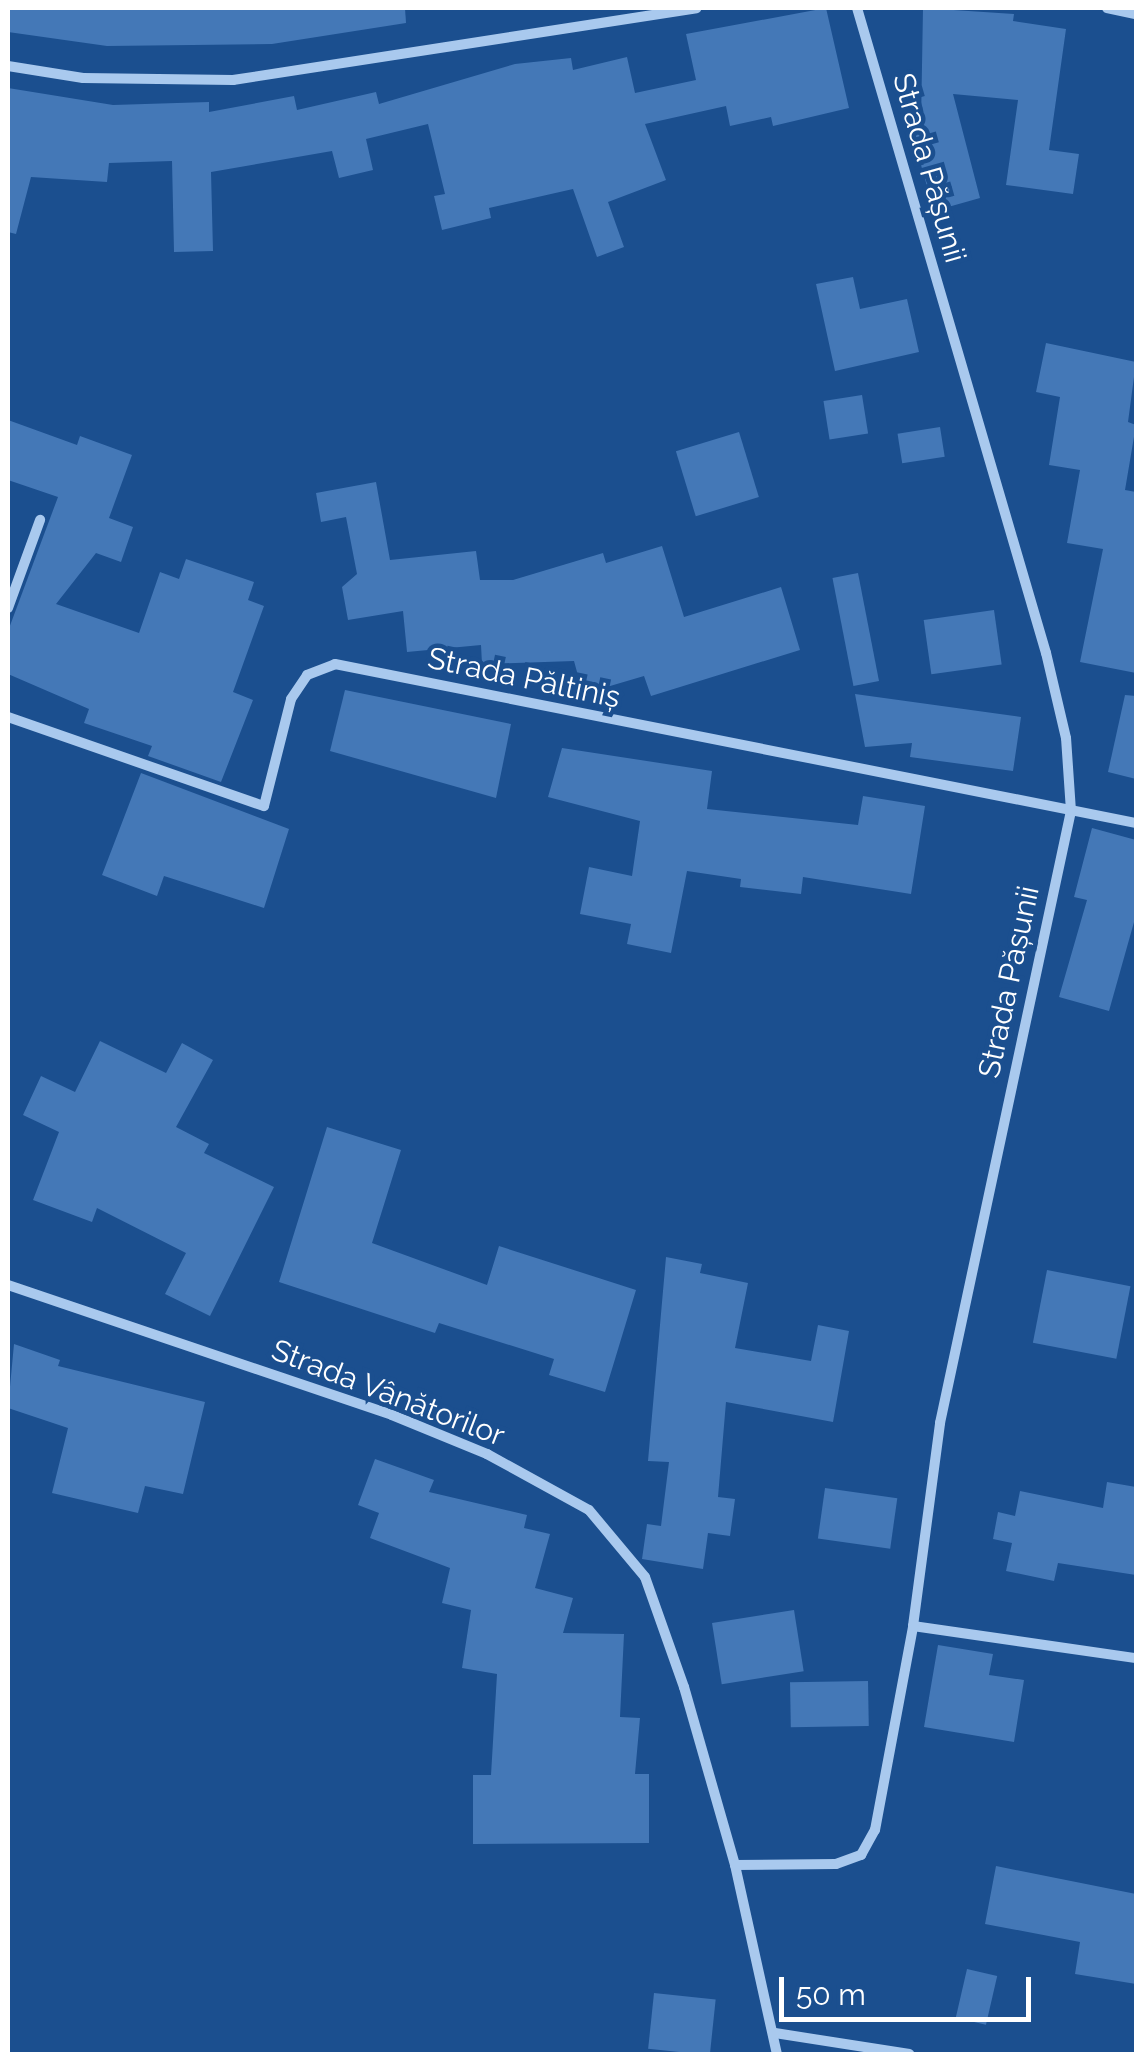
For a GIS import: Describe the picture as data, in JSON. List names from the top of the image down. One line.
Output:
{"streets":{"street":["Strada Pășunii","Strada Păltiniș","Strada Vânătorilor"]},"crossings":[["Strada Pășunii","Strada Păltiniș"],["Strada Pășunii","Strada Vânătorilor"]],"scale_bar":"50 m"}
